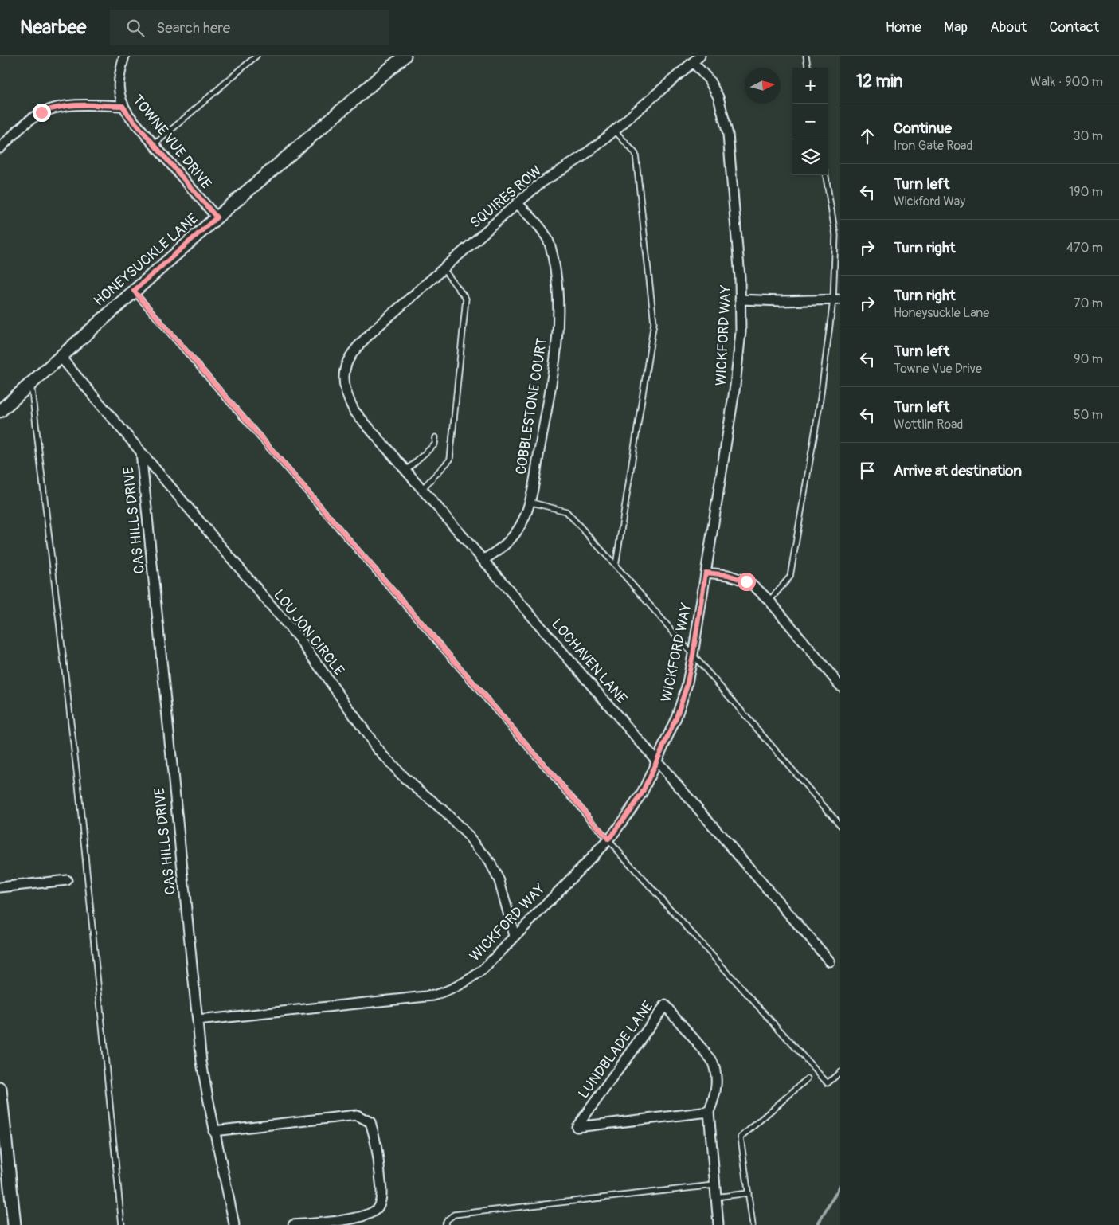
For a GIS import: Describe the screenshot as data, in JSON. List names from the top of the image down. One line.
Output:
{"streets":{"street":["TOWNE VUE DRIVE","SQUIRES ROW","HONEYSUCKLE LANE","WICKFORD WAY","COBBLESTONE COURT","CAS HILLS DRIVE","LOU JON CIRCLE","LOCHAVEN LANE","LUNDBLADE LANE"]},"crossings":[["TOWNE VUE DRIVE","HONEYSUCKLE LANE"],["SQUIRES ROW","WICKFORD WAY"],["SQUIRES ROW","COBBLESTONE COURT"],["SQUIRES ROW","LOCHAVEN LANE"],["HONEYSUCKLE LANE","LOU JON CIRCLE"],["WICKFORD WAY","CAS HILLS DRIVE"],["WICKFORD WAY","LOU JON CIRCLE"],["WICKFORD WAY","LOCHAVEN LANE"],["COBBLESTONE COURT","LOCHAVEN LANE"],["CAS HILLS DRIVE","LOU JON CIRCLE"]],"north":"right","page":{"header":"Nearbee","search":"Search here","nav":["Home","Map","About","Contact"],"heading":["12 min","Walk · 900 m"],"map_buttons":["+","−"],"list":[["Continue","Iron Gate Road","30 m"],["Turn left","Wickford Way","190 m"],["Turn right","470 m"],["Turn right","Honeysuckle Lane","70 m"],["Turn left","Towne Vue Drive","90 m"],["Turn left","Wottlin Road","50 m"],"Arrive at destination"]}}
